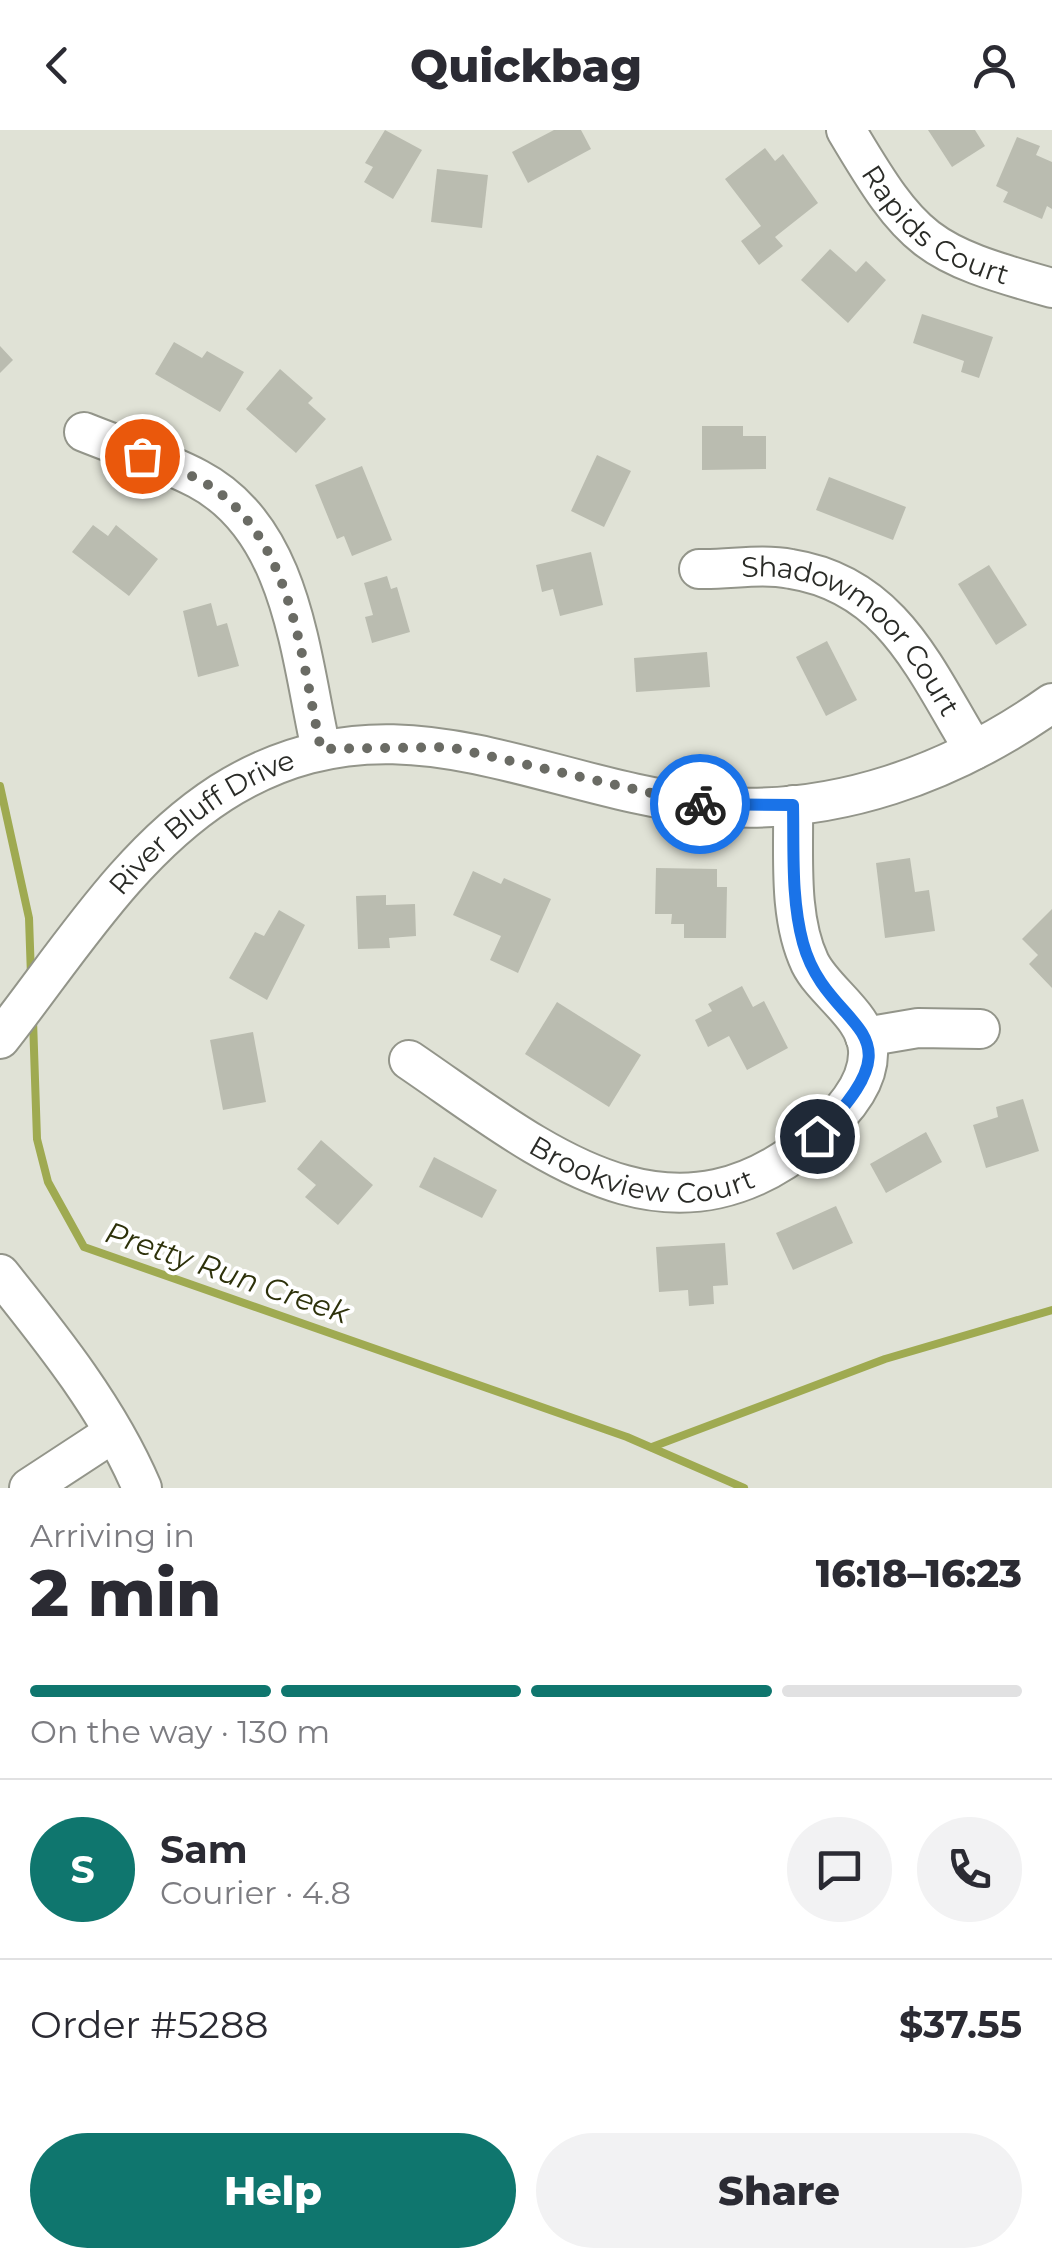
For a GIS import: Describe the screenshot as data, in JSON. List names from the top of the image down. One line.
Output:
{"streets":{"street":["Rapids Court","Shadowmoor Court","River Bluff Drive","Brookview Court"]},"crossings":[["Shadowmoor Court","River Bluff Drive"]],"water":["Pretty Run Creek"],"page":{"header":"Quickbag","heading":["2 min","Arriving in","16:18–16:23"],"panel":["Sam","Courier · 4.8","Order #5288","$37.55"],"bar":"On the way · 130 m","round":"S","buttons":["Help","Share"]}}
